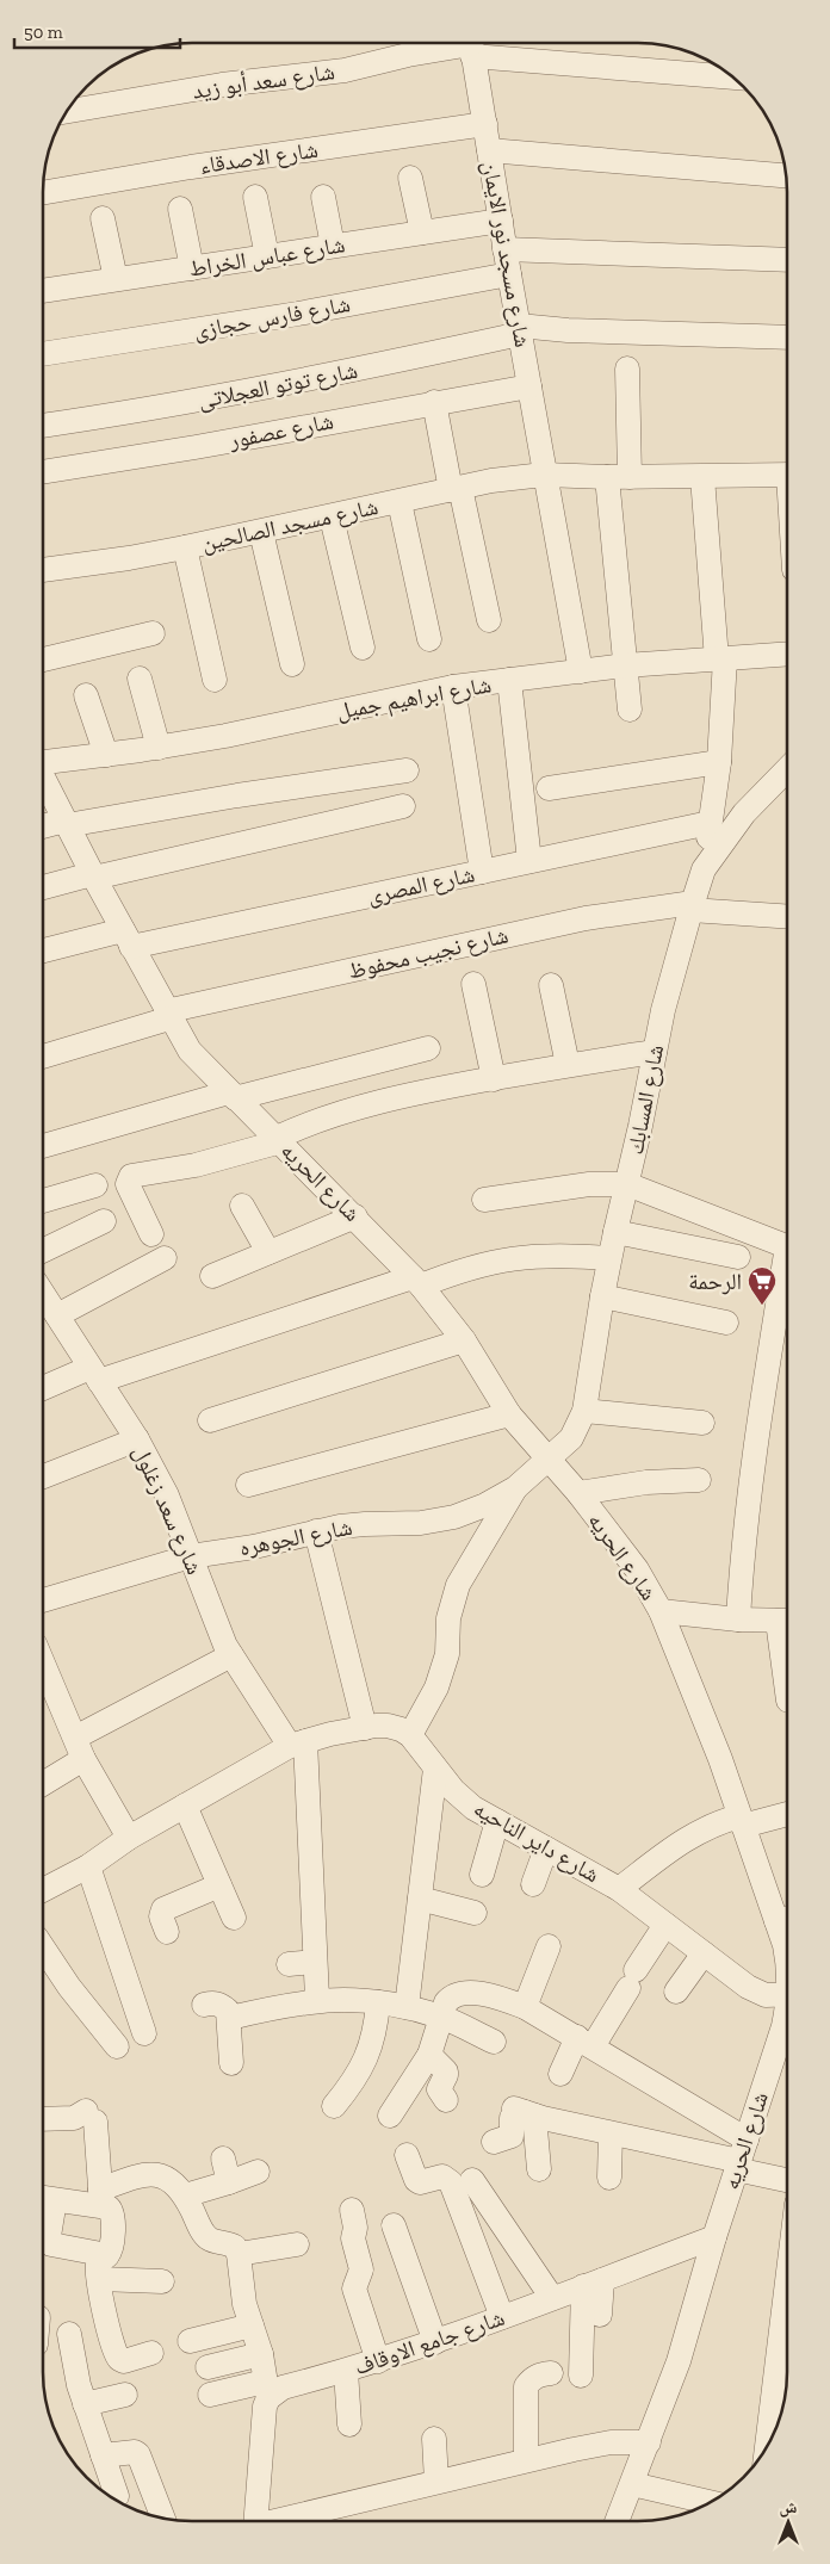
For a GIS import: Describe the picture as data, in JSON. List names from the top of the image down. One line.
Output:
{"streets":{"street":["شارع سعد أبو زيد","شارع الاصدقاء","شارع مسجد نور الايمان","شارع عباس الخراط","شارع فارس حجازى","شارع توتو العجلاتى","شارع عصفور","شارع مسجد الصالحين","شارع ابراهيم جميل","شارع المصرى","شارع نجيب محفوظ","شارع المسابك","شارع الحريه","شارع سعد زغلول","شارع الجوهره","شارع داير الناحيه","شارع جامع الاوقاف"]},"crossings":[["شارع سعد أبو زيد","شارع مسجد نور الايمان"],["شارع الاصدقاء","شارع مسجد نور الايمان"],["شارع مسجد نور الايمان","شارع عباس الخراط"],["شارع مسجد نور الايمان","شارع فارس حجازى"],["شارع مسجد نور الايمان","شارع توتو العجلاتى"],["شارع مسجد نور الايمان","شارع عصفور"],["شارع مسجد نور الايمان","شارع مسجد الصالحين"],["شارع المصرى","شارع الحريه"],["شارع نجيب محفوظ","شارع المسابك"],["شارع نجيب محفوظ","شارع الحريه"],["شارع المسابك","شارع الحريه"],["شارع المسابك","شارع الجوهره"],["شارع الحريه","شارع الجوهره"],["شارع الحريه","شارع جامع الاوقاف"],["شارع سعد زغلول","شارع الجوهره"]],"places":{"supermarket":["الرحمة"]},"scale_bar":"50 m","north":"top"}
